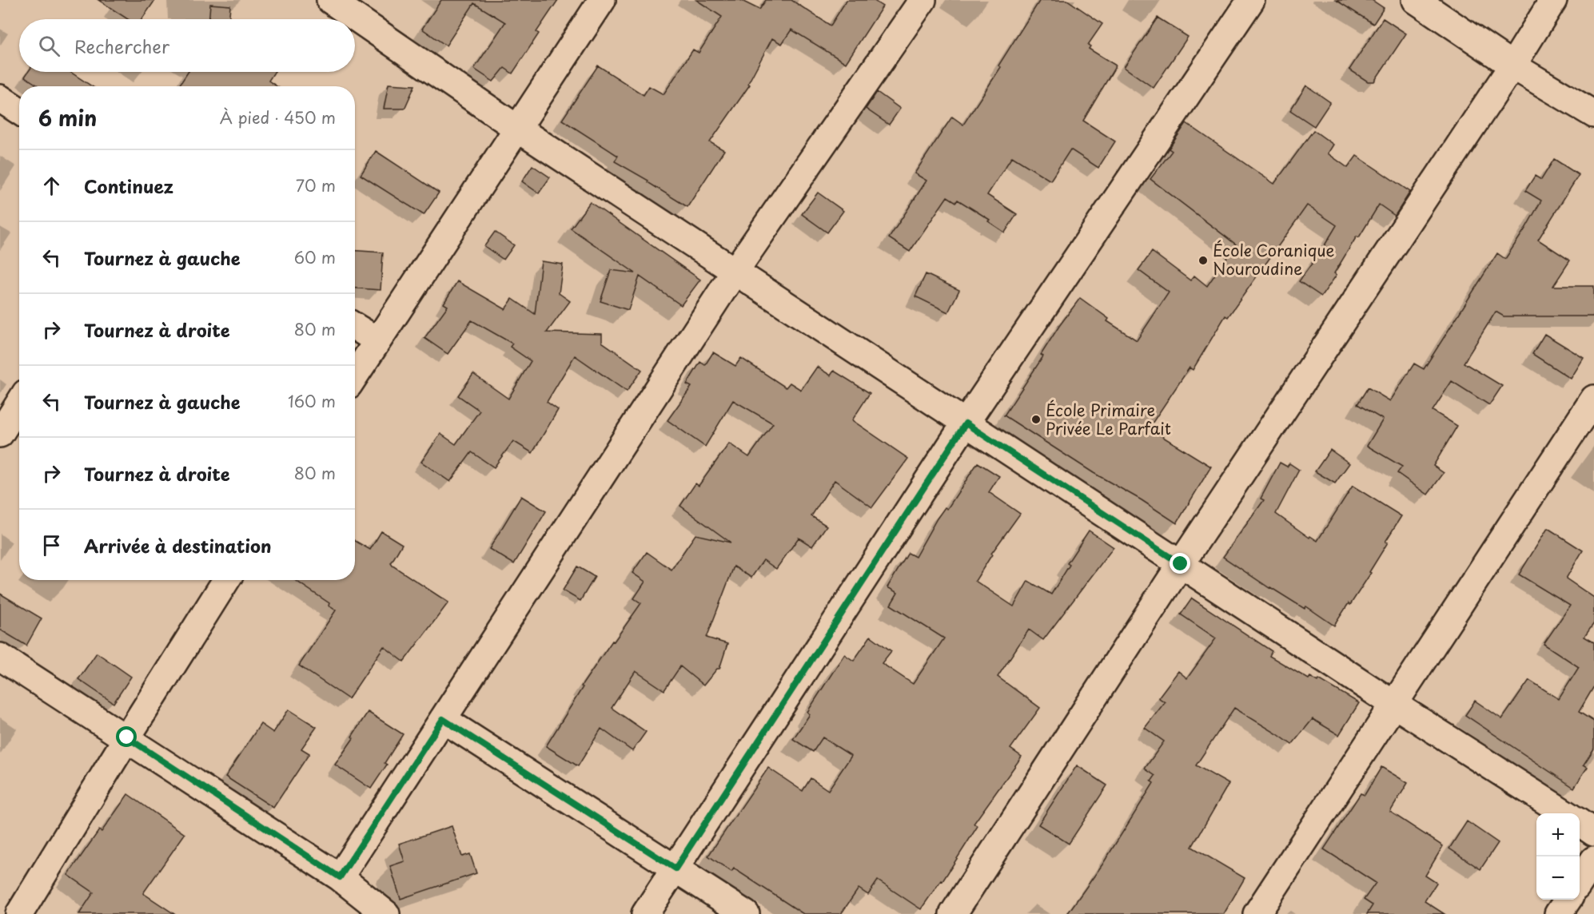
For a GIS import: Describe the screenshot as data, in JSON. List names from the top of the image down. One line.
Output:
{"places":["École Coranique Nouroudine","École Primaire Privée Le Parfait"],"page":{"search":"Rechercher","heading":["6 min","À pied · 450 m"],"list":[["Continuez","70 m"],["Tournez à gauche","60 m"],["Tournez à droite","80 m"],["Tournez à gauche","160 m"],["Tournez à droite","80 m"],"Arrivée à destination"],"map_buttons":["+","−"]}}
